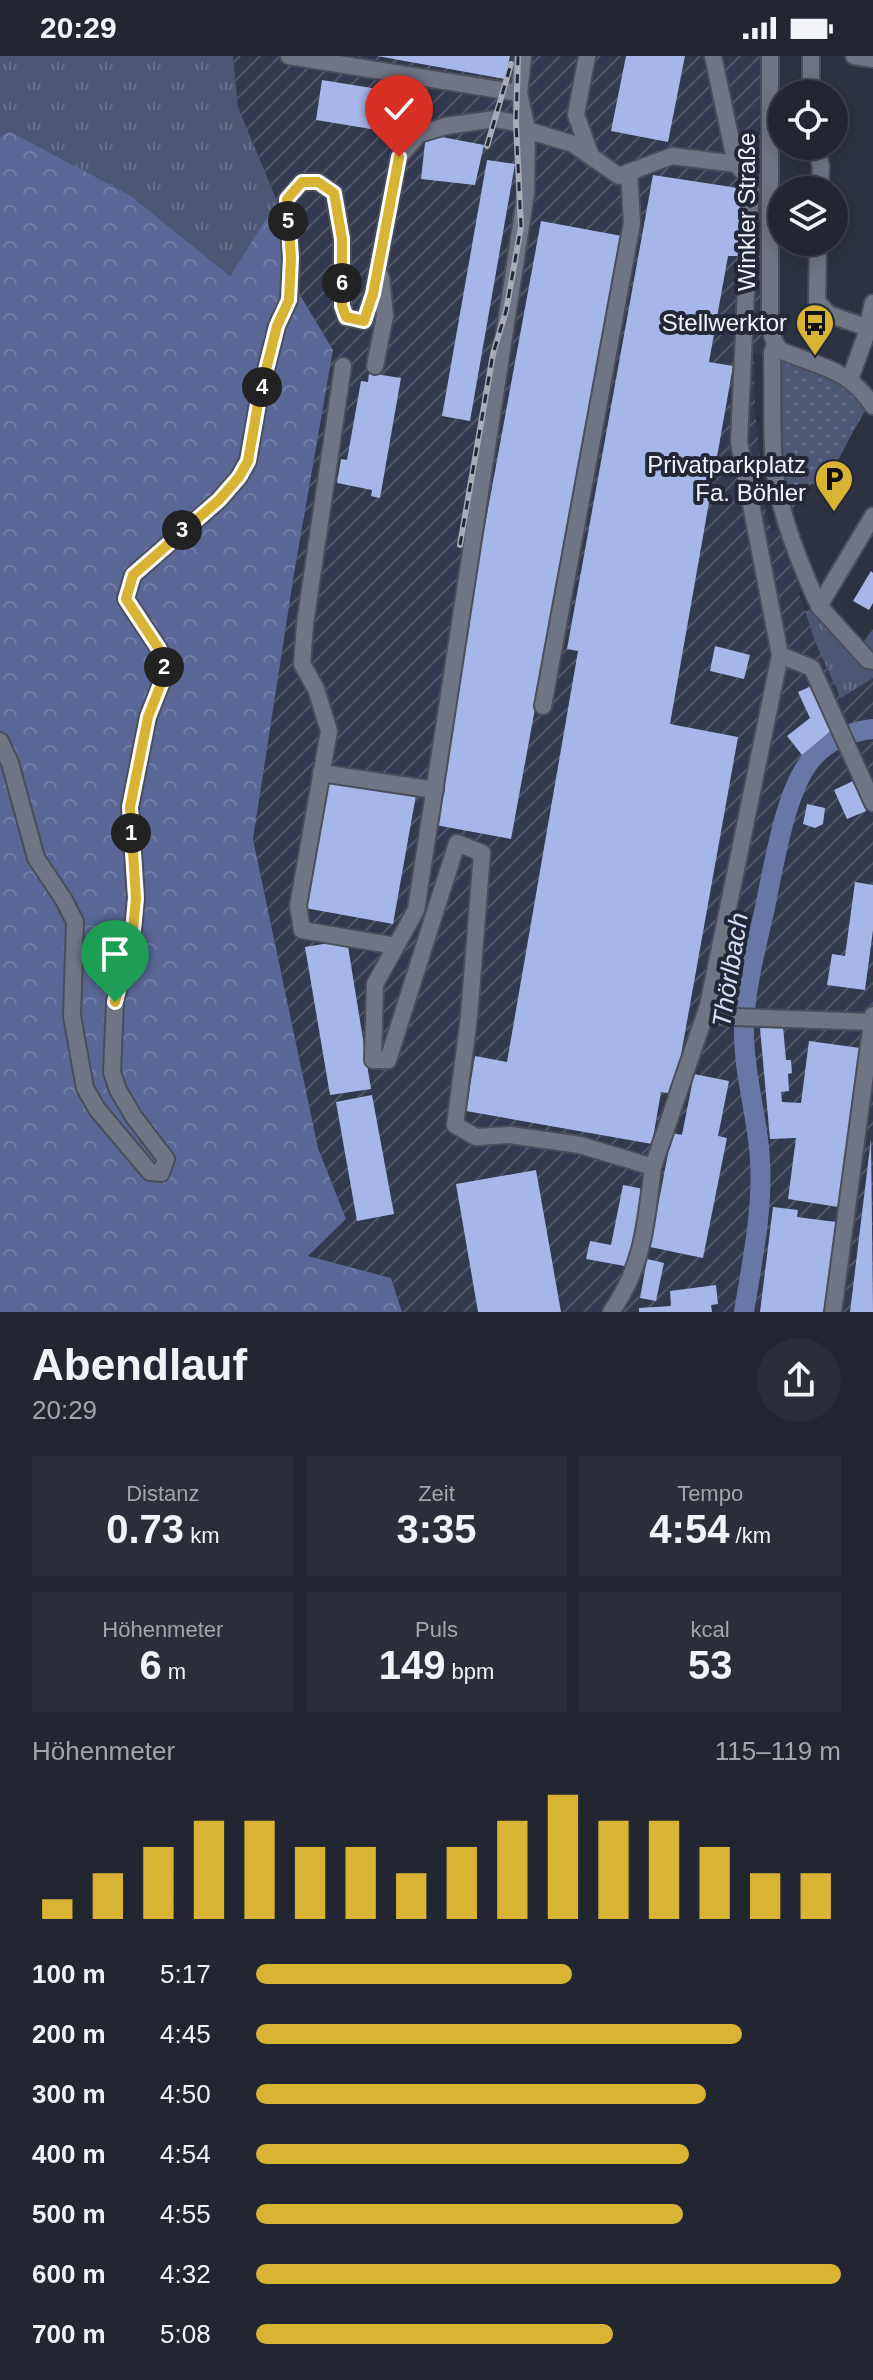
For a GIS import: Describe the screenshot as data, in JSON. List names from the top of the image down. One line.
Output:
{"streets":{"street":["Winkler Straße"]},"water":["Thörlbach"],"places":{"bus stop":["Stellwerktor"],"parking":["Privatparkplatz Fa. Böhler"]},"page":{"status":"20:29","pins":["5","6","4","3","2","1"],"heading":["Abendlauf","20:29"],"stats":[["Distanz","0.73 km"],["Zeit","3:35"],["Tempo","4:54 /km"],["Höhenmeter","6 m"],["Puls","149 bpm"],["kcal","53"]],"chart":["Höhenmeter","115–119 m"],"list":[{"name":"100 m","note":"5:17"},{"name":"200 m","note":"4:45"},{"name":"300 m","note":"4:50"},{"name":"400 m","note":"4:54"},{"name":"500 m","note":"4:55"},{"name":"600 m","note":"4:32"},{"name":"700 m","note":"5:08"}]}}
